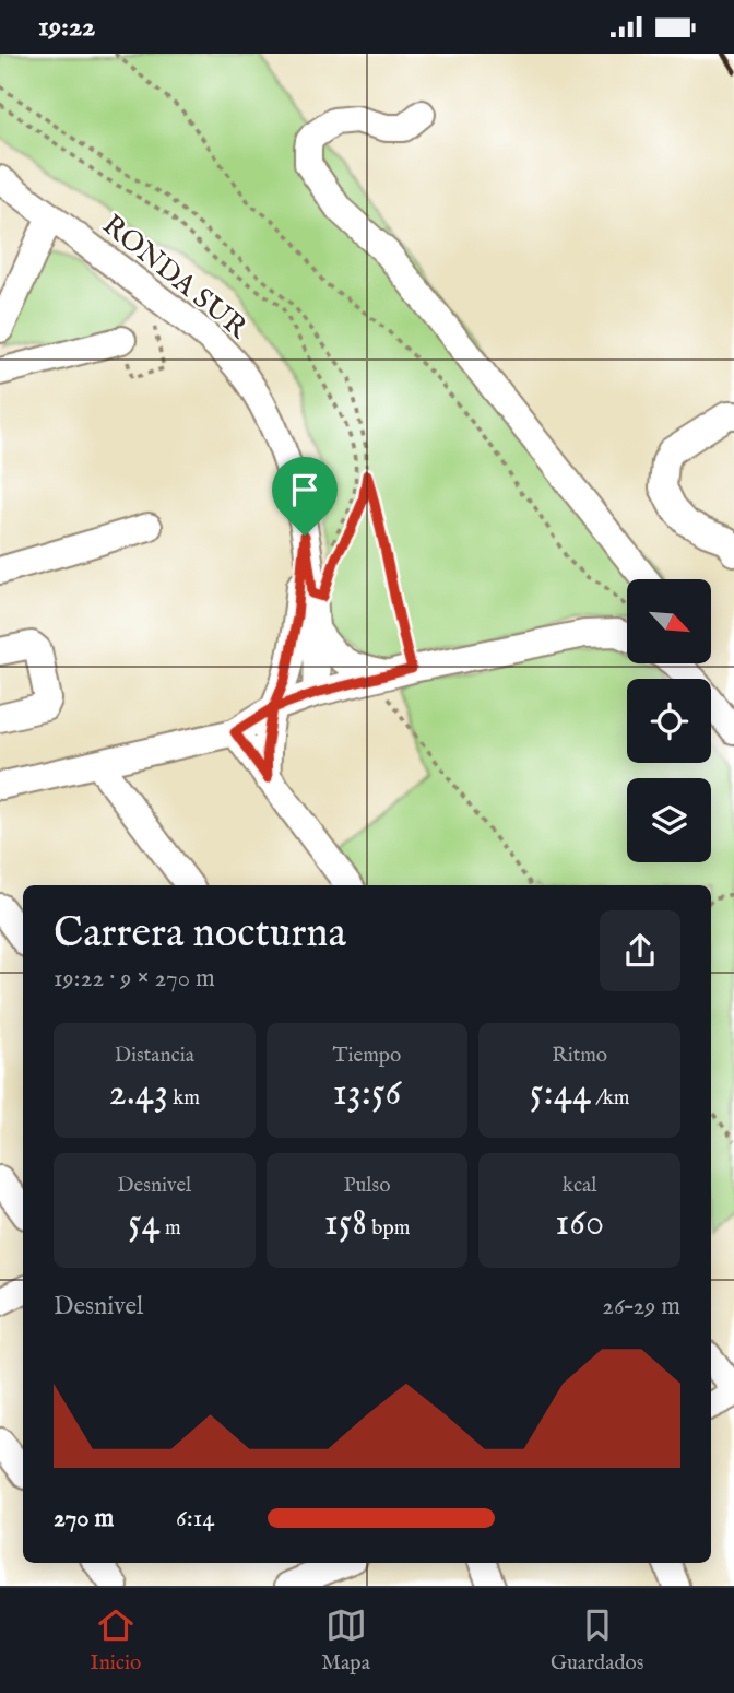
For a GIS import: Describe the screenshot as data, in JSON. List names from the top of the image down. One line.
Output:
{"streets":{"street":["RONDA SUR"]},"north":"bottom right","page":{"status":"19:22","heading":["Carrera nocturna","19:22 · 9 × 270 m"],"stats":[["Distancia","2.43 km"],["Tiempo","13:56"],["Ritmo","5:44 /km"],["Desnivel","54 m"],["Pulso","158 bpm"],["kcal","160"]],"chart":["Desnivel","26–29 m"],"list":[{"name":"270 m","note":"6:14"}],"tabs":["Inicio","Mapa","Guardados"]}}
